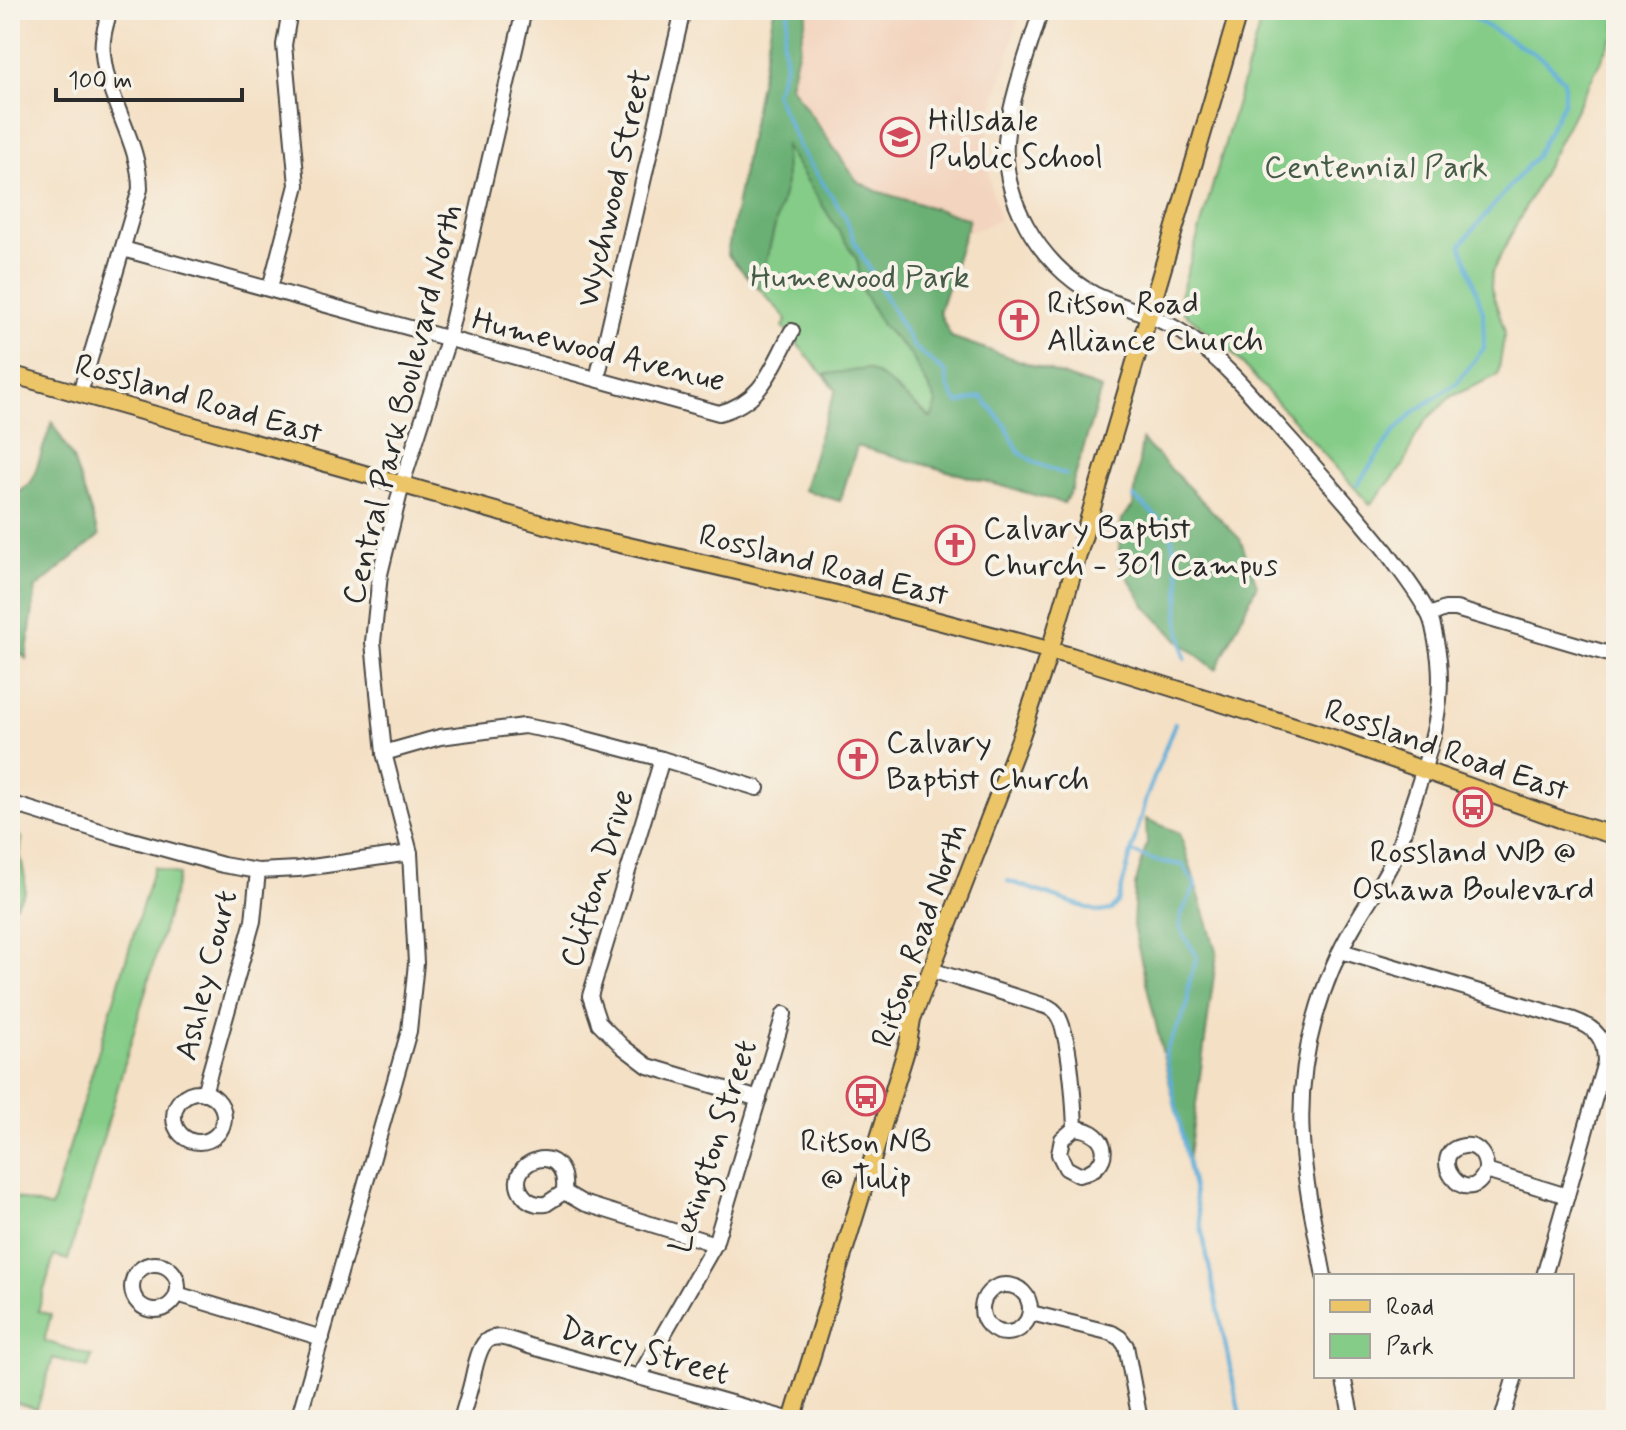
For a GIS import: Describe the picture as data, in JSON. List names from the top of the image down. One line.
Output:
{"streets":{"main road":["Rossland Road East","Ritson Road North"],"street":["Wychwood Street","Humewood Avenue","Central Park Boulevard North","Clifton Drive","Ashley Court","Lexington Street","Darcy Street"]},"crossings":[["Wychwood Street","Humewood Avenue"],["Humewood Avenue","Central Park Boulevard North"],["Rossland Road East","Central Park Boulevard North"],["Rossland Road East","Ritson Road North"],["Clifton Drive","Lexington Street"],["Ritson Road North","Darcy Street"],["Lexington Street","Darcy Street"]],"parks":["Centennial Park","Humewood Park"],"places":{"school or university":["Hillsdale Public School"],"church":["Ritson Road Alliance Church","Calvary Baptist Church - 301 Campus","Calvary Baptist Church"],"bus stop":["Rossland WB @ Oshawa Boulevard","Ritson NB @ Tulip"]},"legend":["Road","Park"],"scale_bar":"100 m"}
